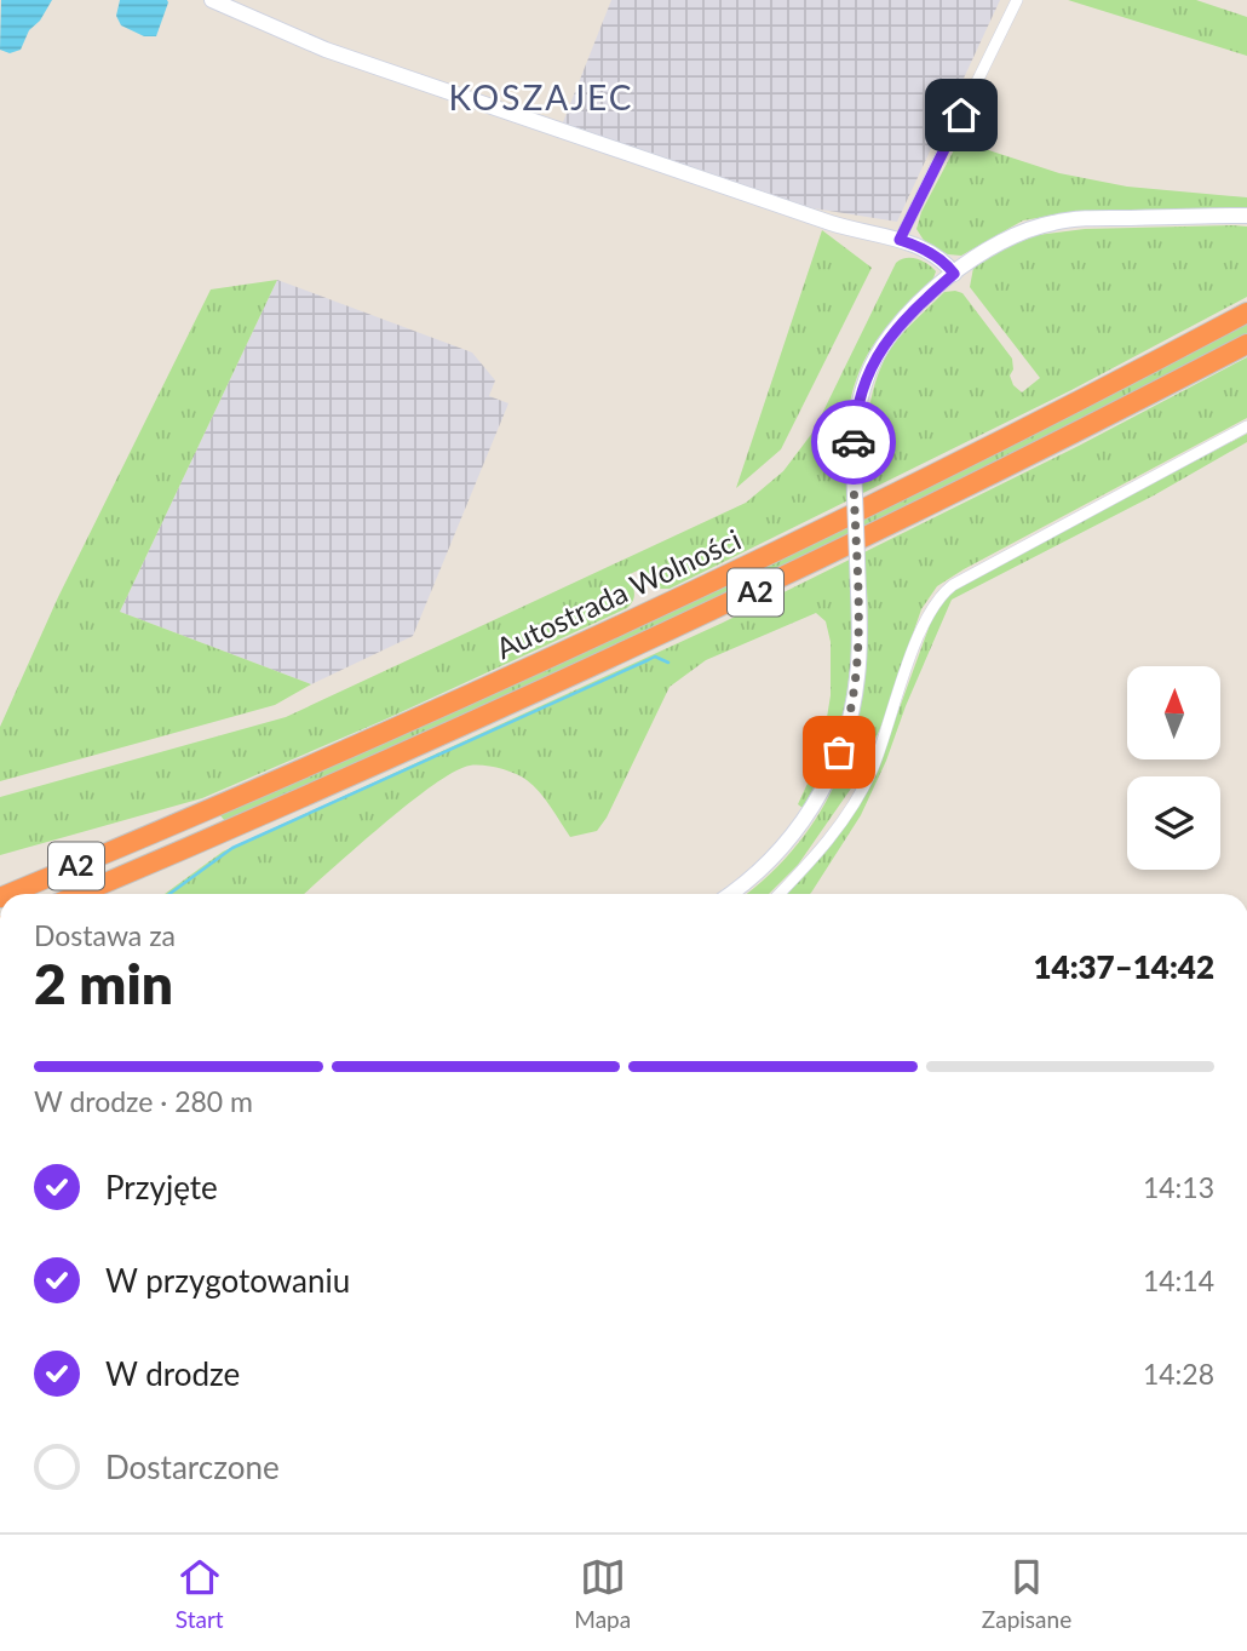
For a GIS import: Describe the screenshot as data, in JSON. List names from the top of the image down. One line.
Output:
{"streets":{"highway":["A2","Autostrada Wolności"]},"districts":["KOSZAJEC"],"north":"top","page":{"heading":["2 min","Dostawa za","14:37–14:42"],"bar":"W drodze · 280 m","list":[["Przyjęte","14:13"],["W przygotowaniu","14:14"],["W drodze","14:28"],"Dostarczone"],"tabs":["Start","Mapa","Zapisane"]}}
